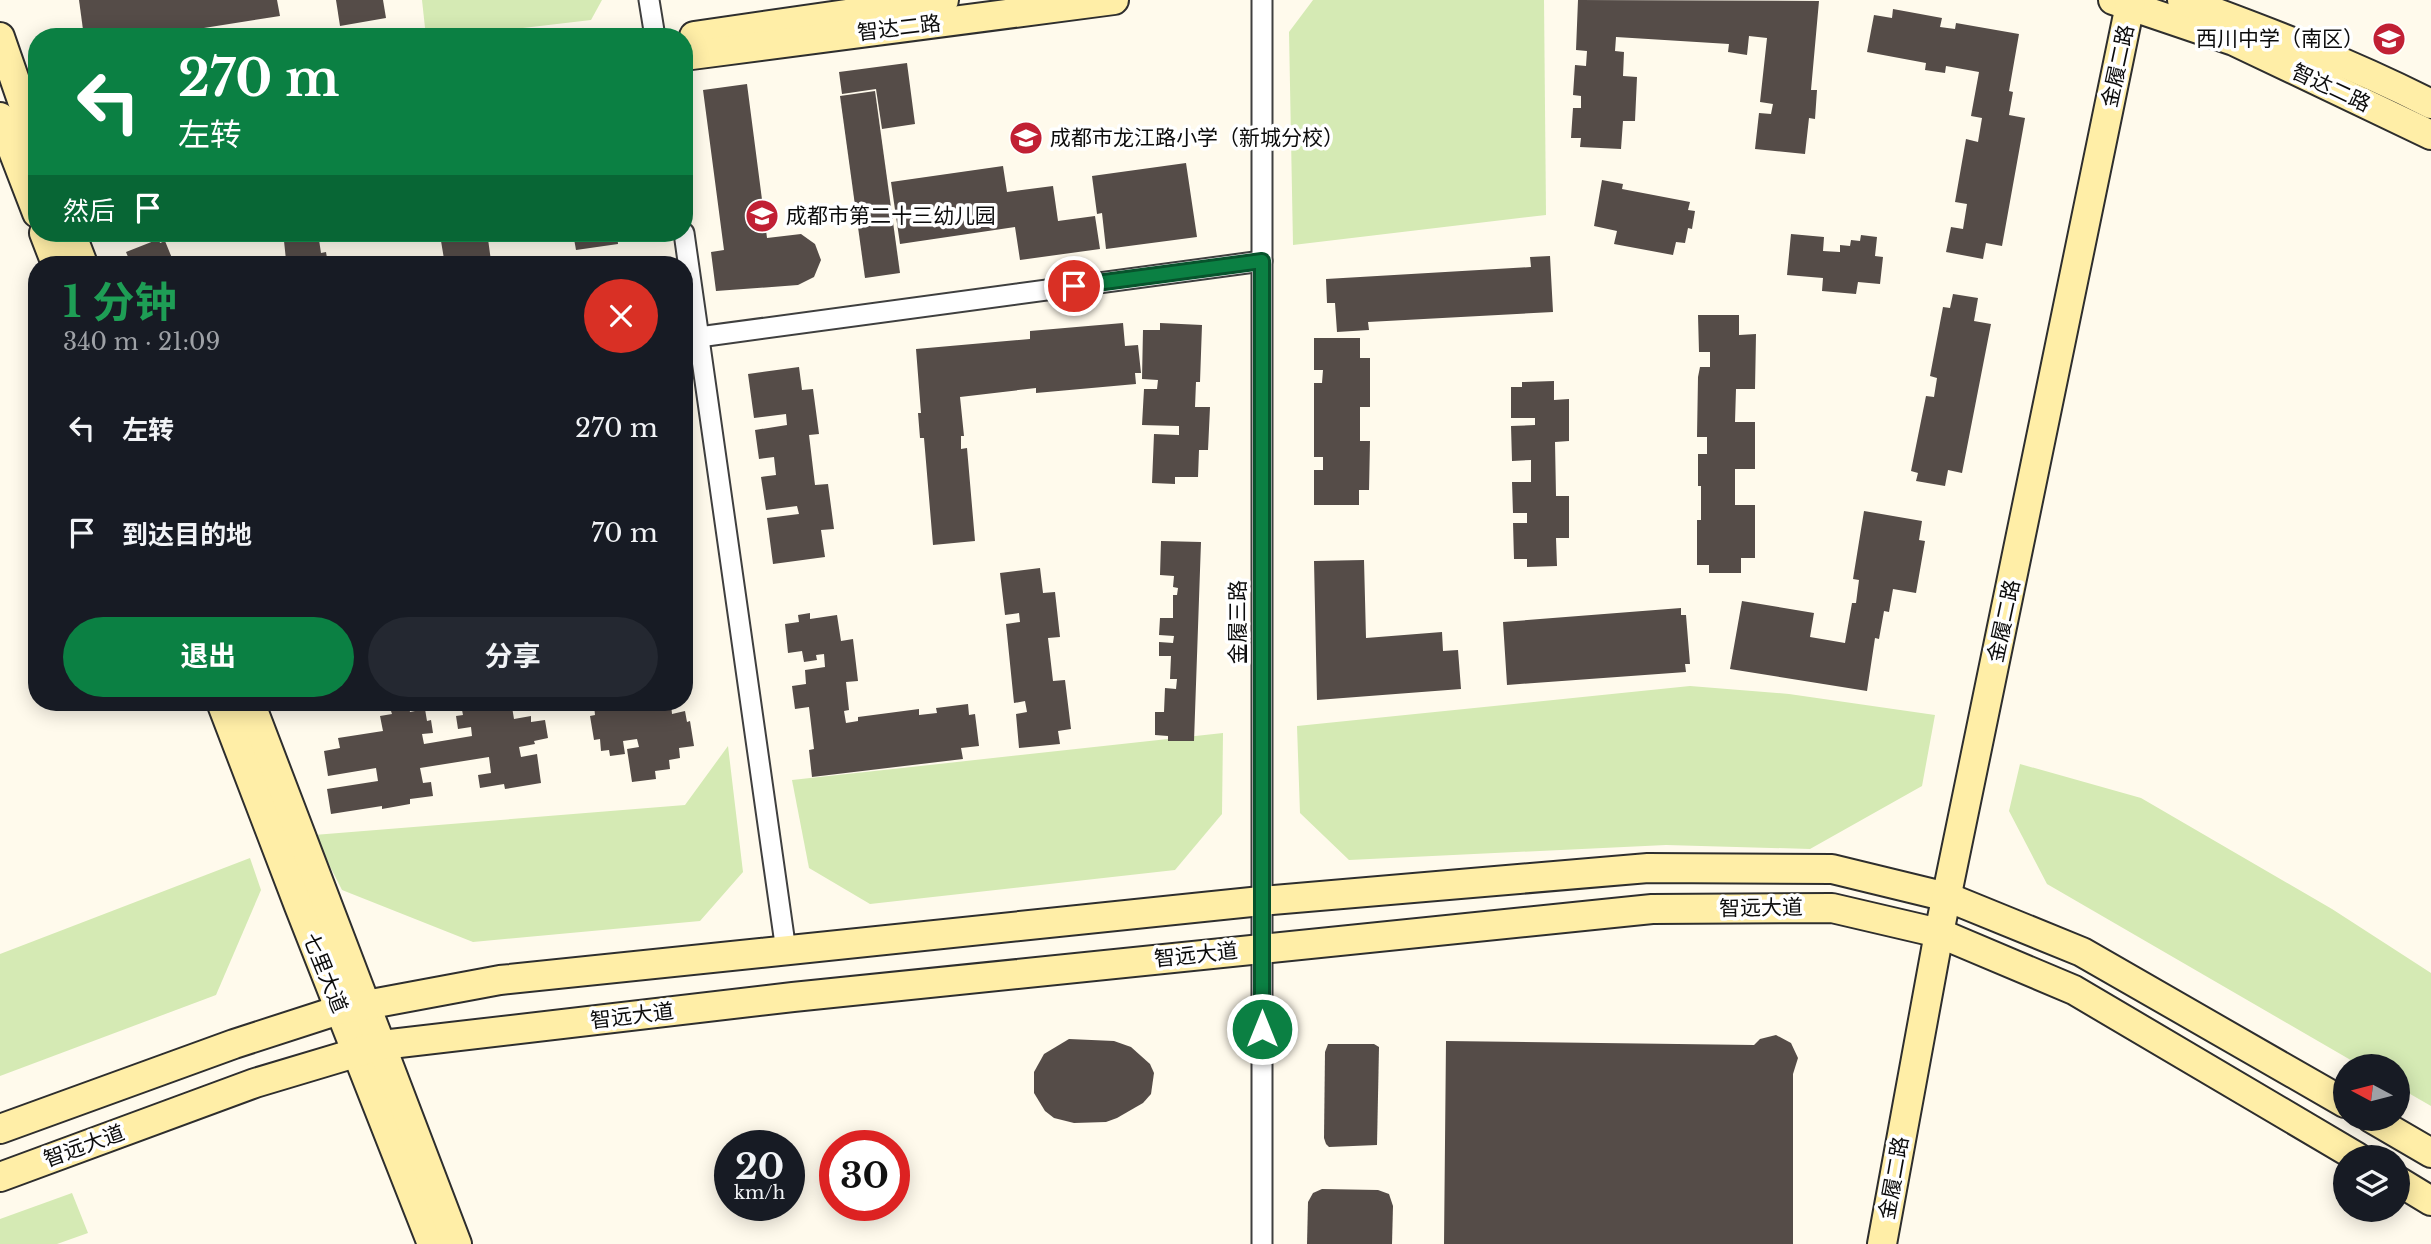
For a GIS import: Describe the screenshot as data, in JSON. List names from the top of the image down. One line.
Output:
{"streets":{"main road":["智达二路","金履二路","智远大道","七里大道"],"street":["金履三路"]},"crossings":[["智达二路","金履二路"],["金履二路","智远大道"],["金履三路","智远大道"],["智远大道","七里大道"]],"places":{"school or university":["西川中学（南区）","成都市龙江路小学（新城分校）","成都市第二十三幼儿园"]},"north":"left","page":{"turn":["270 m","左转"],"then":"然后","heading":["1 分钟","340 m · 21:09"],"list":[{"name":"左转","value":"270 m"},{"name":"到达目的地","value":"70 m"}],"buttons":["退出","分享"],"speed":"20 km/h","limit":"30"}}
